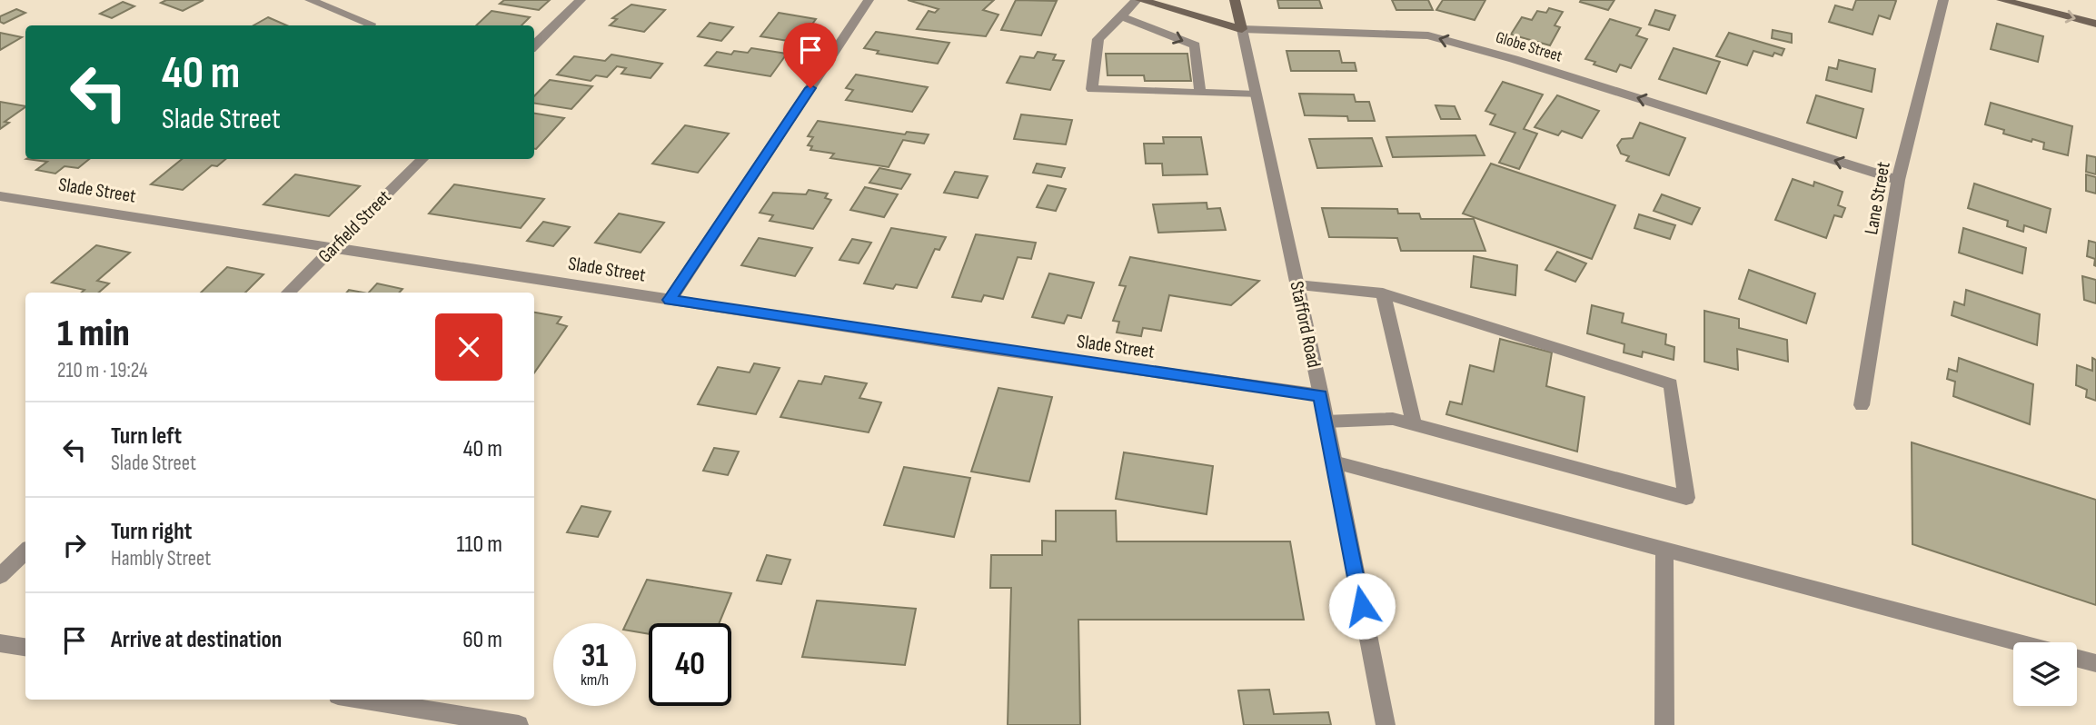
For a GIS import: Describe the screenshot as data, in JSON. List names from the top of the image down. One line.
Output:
{"streets":{"main road":["Globe Street","Stafford Road"],"street":["Slade Street","Lane Street","Garfield Street"]},"crossings":[["Globe Street","Lane Street"],["Globe Street","Stafford Road"],["Slade Street","Garfield Street"],["Slade Street","Stafford Road"]],"one_way":["Globe Street"],"page":{"turn":["40 m","Slade Street"],"heading":["1 min","210 m · 19:24"],"list":[{"name":"Turn left","note":"Slade Street","value":"40 m"},{"name":"Turn right","note":"Hambly Street","value":"110 m"},{"name":"Arrive at destination","value":"60 m"}],"speed":"31 km/h","limit":"40"}}
